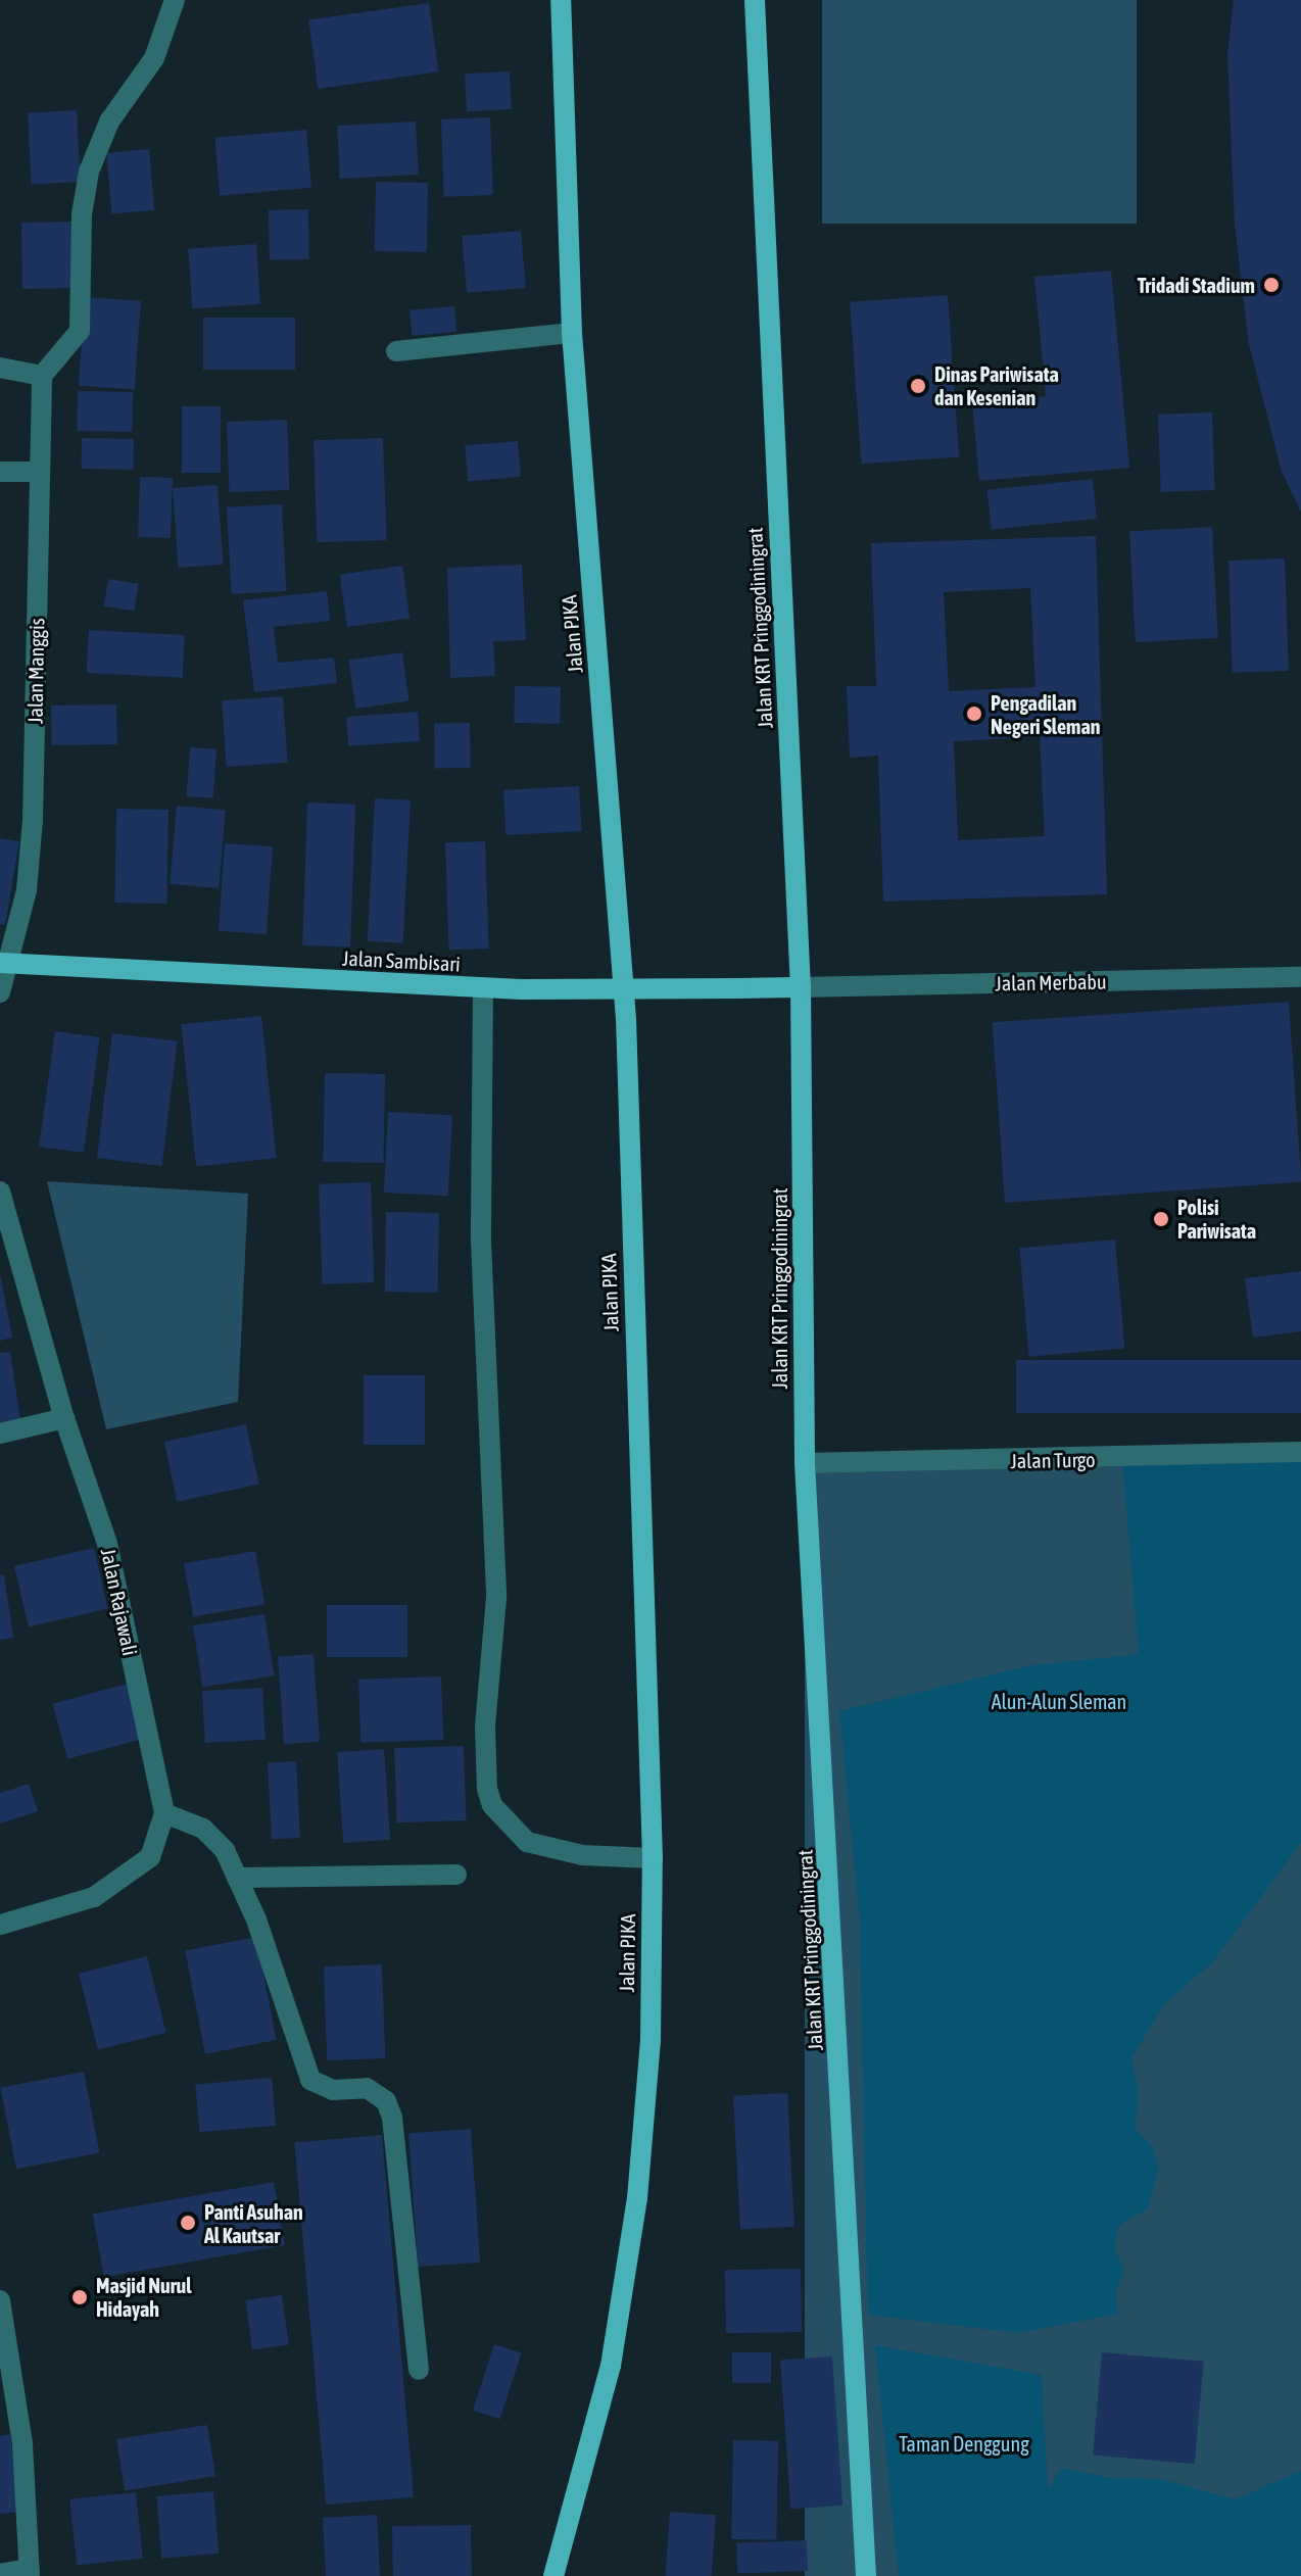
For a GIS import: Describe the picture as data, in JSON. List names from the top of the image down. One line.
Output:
{"streets":{"main road":["Jalan KRT Pringgodiningrat","Jalan PJKA","Jalan Sambisari"],"street":["Jalan Manggis","Jalan Merbabu","Jalan Turgo","Jalan Rajawali"]},"crossings":[["Jalan KRT Pringgodiningrat","Jalan Sambisari"],["Jalan KRT Pringgodiningrat","Jalan Merbabu"],["Jalan KRT Pringgodiningrat","Jalan Turgo"],["Jalan Manggis","Jalan Sambisari"],["Jalan Sambisari","Jalan Merbabu"]],"parks":["Alun-Alun Sleman","Taman Denggung"],"places":["Tridadi Stadium","Dinas Pariwisata dan Kesenian","Pengadilan Negeri Sleman","Polisi Pariwisata","Panti Asuhan Al Kautsar","Masjid Nurul Hidayah"]}
